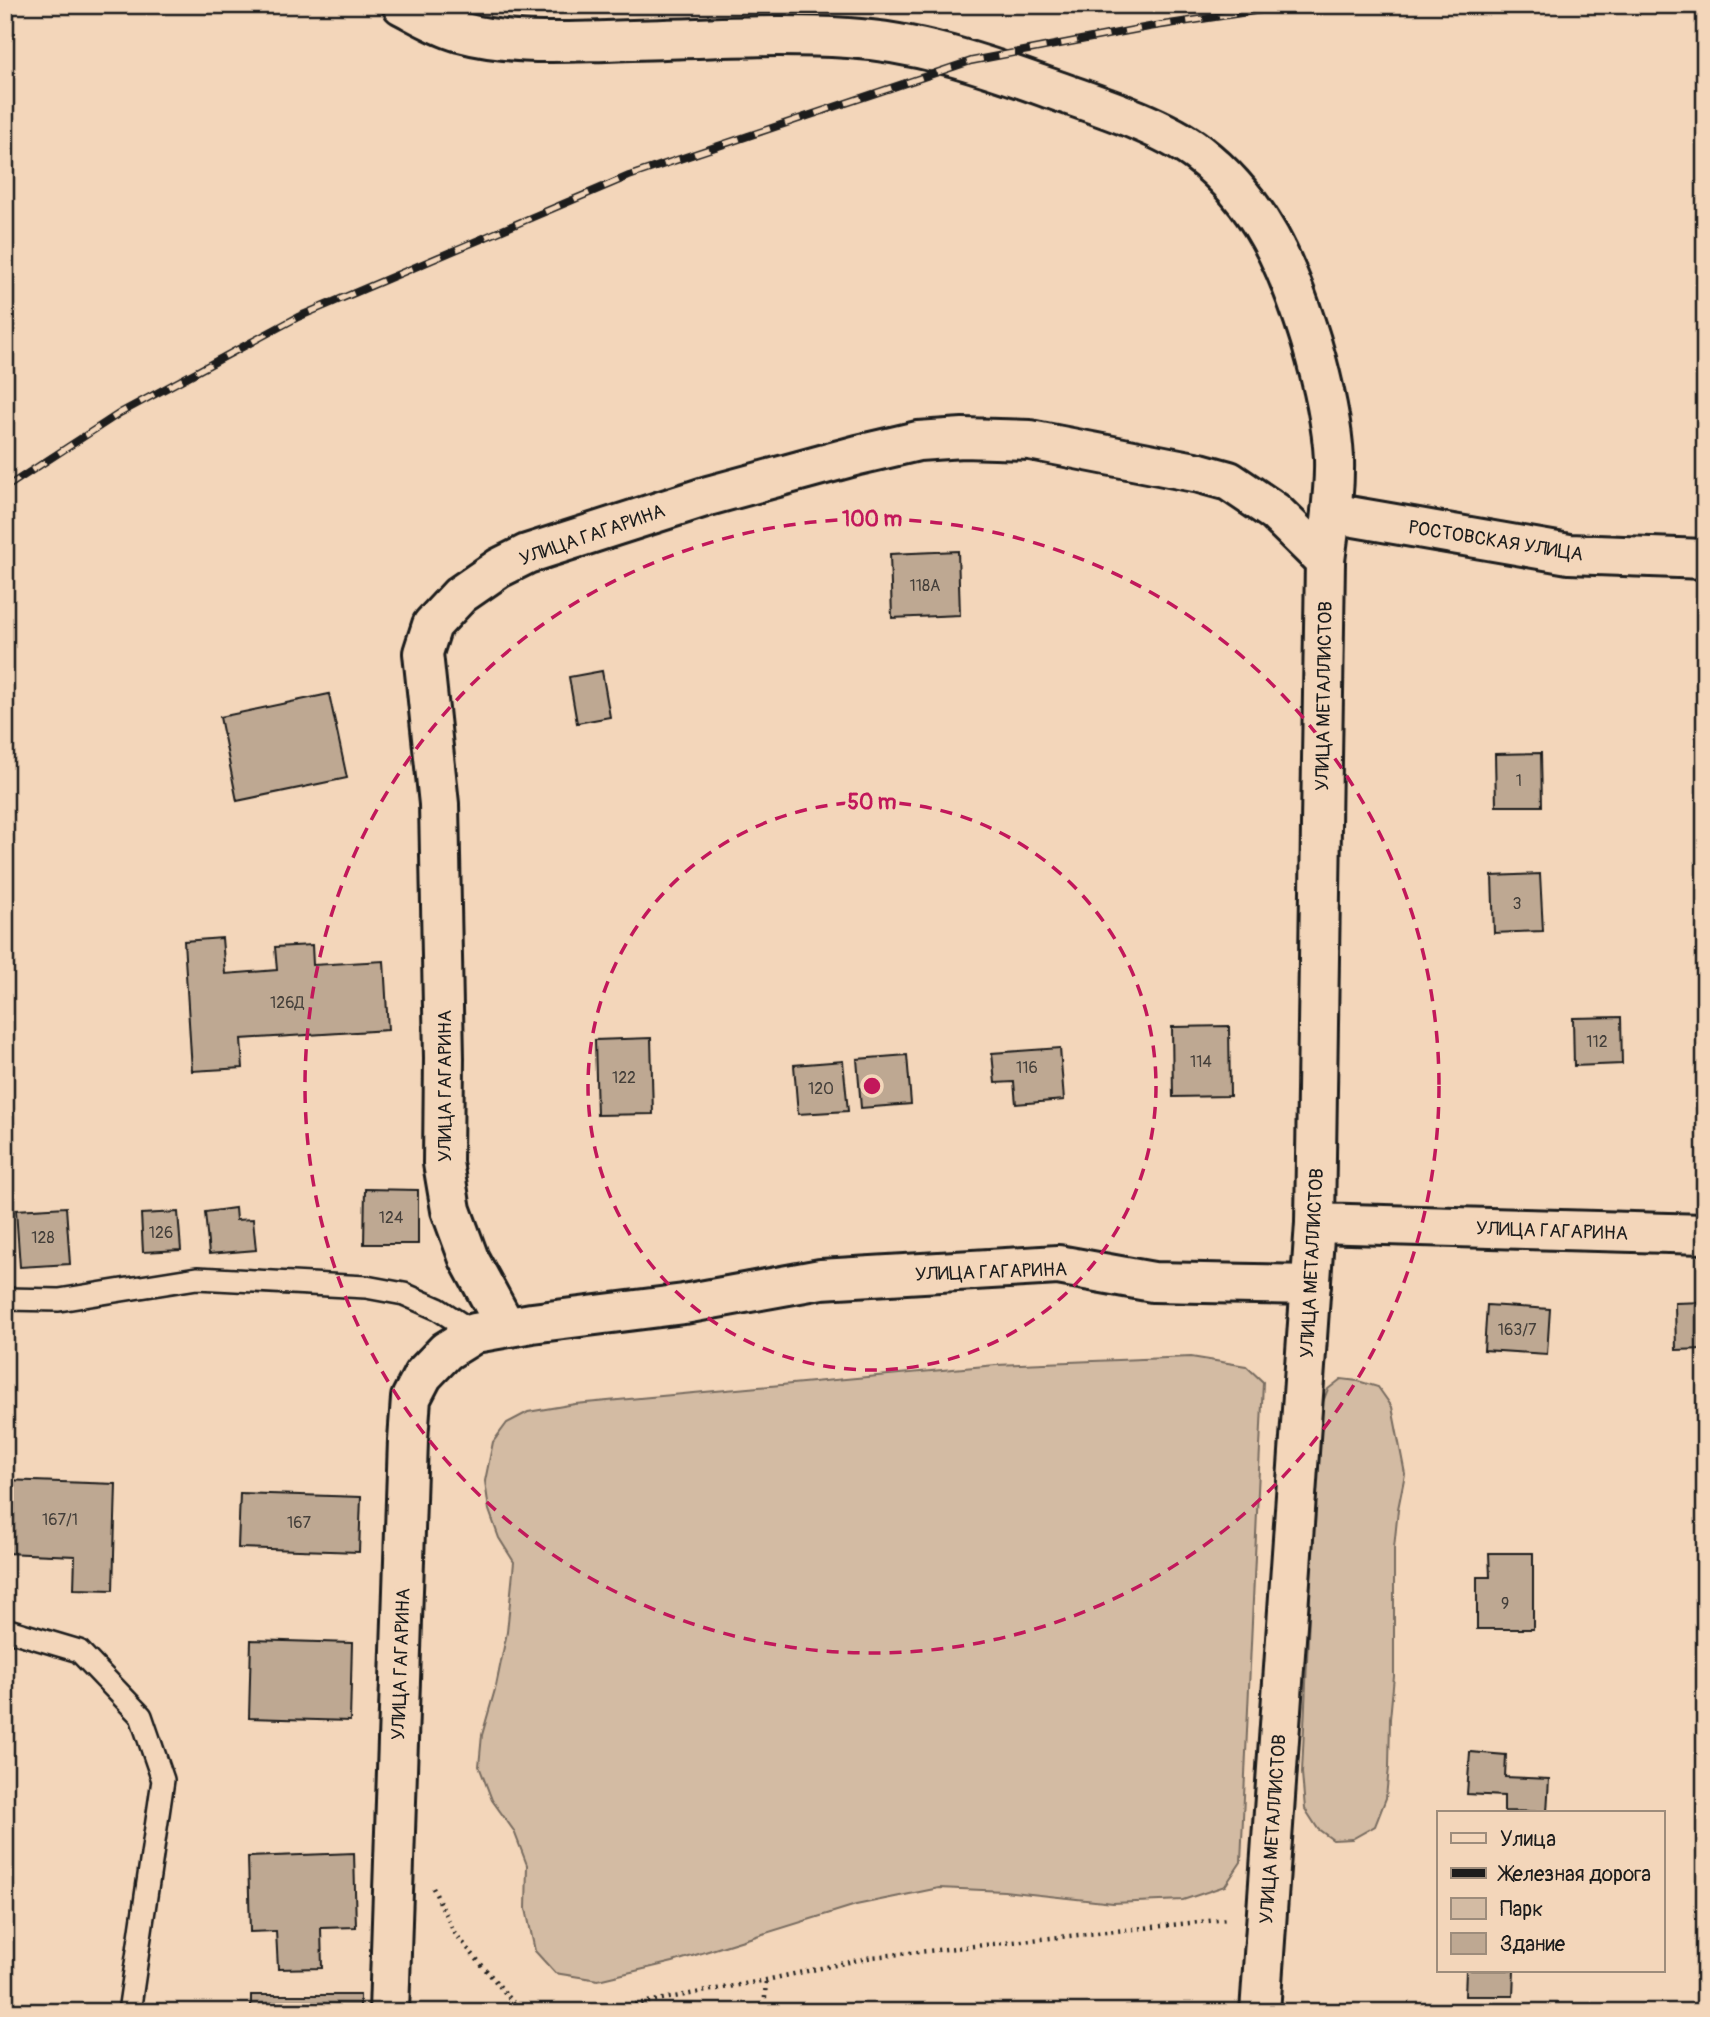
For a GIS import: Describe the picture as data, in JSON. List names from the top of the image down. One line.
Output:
{"streets":{"street":["УЛИЦА ГАГАРИНА","РОСТОВСКАЯ УЛИЦА","УЛИЦА МЕТАЛЛИСТОВ"]},"crossings":[["УЛИЦА ГАГАРИНА","УЛИЦА МЕТАЛЛИСТОВ"],["РОСТОВСКАЯ УЛИЦА","УЛИЦА МЕТАЛЛИСТОВ"]],"house_numbers":["118А","1","3","126Д","112","114","116","122","120","124","126","128","163/7","167/1","167","9"],"legend":["Улица","Железная дорога","Парк","Здание"],"rings":["100 m","50 m"]}
